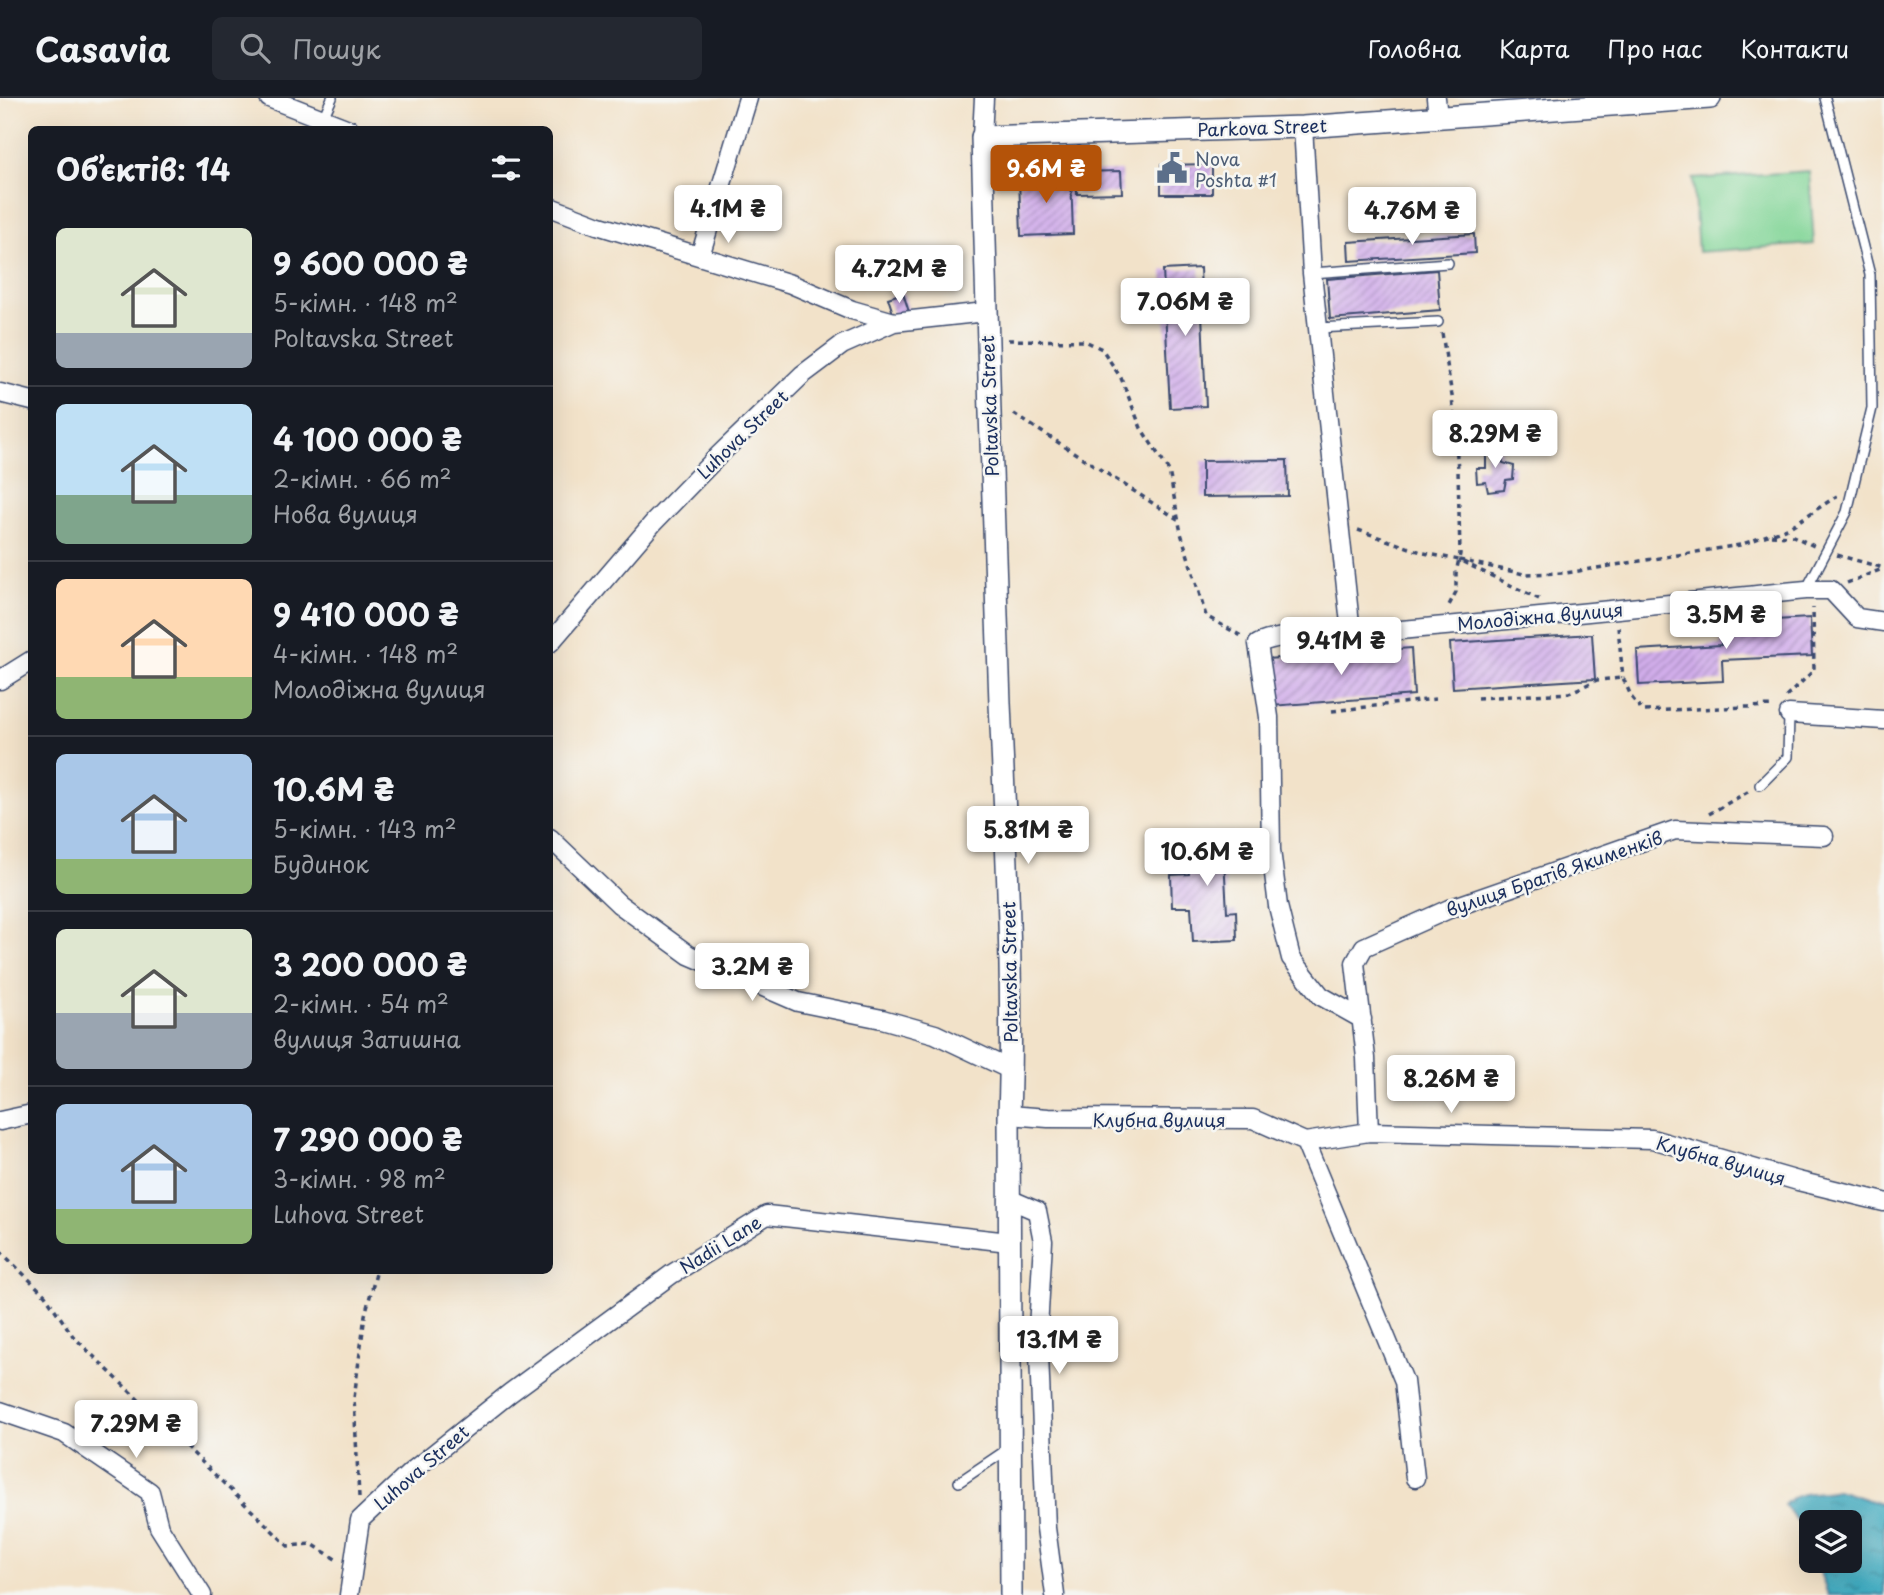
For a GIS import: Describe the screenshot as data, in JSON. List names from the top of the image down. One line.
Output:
{"streets":{"street":["Parkova Street","Poltavska Street","Luhova Street","Молодіжна вулиця","вулиця Братів Якименків","Клубна вулиця","Nadii Lane"]},"crossings":[["Parkova Street","Poltavska Street"],["Poltavska Street","Luhova Street"],["Poltavska Street","Клубна вулиця"],["Poltavska Street","Nadii Lane"],["Luhova Street","Nadii Lane"],["вулиця Братів Якименків","Клубна вулиця"]],"places":{"public building":["Nova Poshta #1"]},"page":{"header":"Casavia","search":"Пошук","nav":["Головна","Карта","Про нас","Контакти"],"heading":"Об’єктів: 14","price":["9.6M ₴","4.1M ₴","4.76M ₴","4.72M ₴","7.06M ₴","8.29M ₴","3.5M ₴","9.41M ₴","5.81M ₴","10.6M ₴","3.2M ₴","8.26M ₴","13.1M ₴","7.29M ₴"],"list":[{"name":"9 600 000 ₴","note":"5-кімн. · 148 m² · Poltavska Street"},{"name":"4 100 000 ₴","note":"2-кімн. · 66 m² · Нова вулиця"},{"name":"9 410 000 ₴","note":"4-кімн. · 148 m² · Молодіжна вулиця"},{"name":"10.6M ₴","note":"5-кімн. · 143 m² · Будинок"},{"name":"3 200 000 ₴","note":"2-кімн. · 54 m² · вулиця Затишна"},{"name":"7 290 000 ₴","note":"3-кімн. · 98 m² · Luhova Street"}]}}
